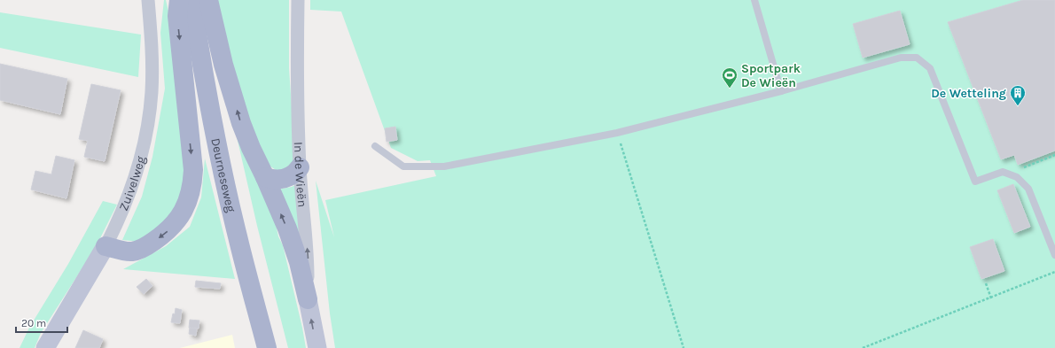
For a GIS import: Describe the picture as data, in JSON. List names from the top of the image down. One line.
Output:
{"streets":{"main road":["In de Wieën","Deurneseweg","Zuivelweg"]},"one_way":["In de Wieën"],"places":{"sports":["Sportpark De Wieën"],"building":["De Wetteling"]},"scale_bar":"20 m"}
